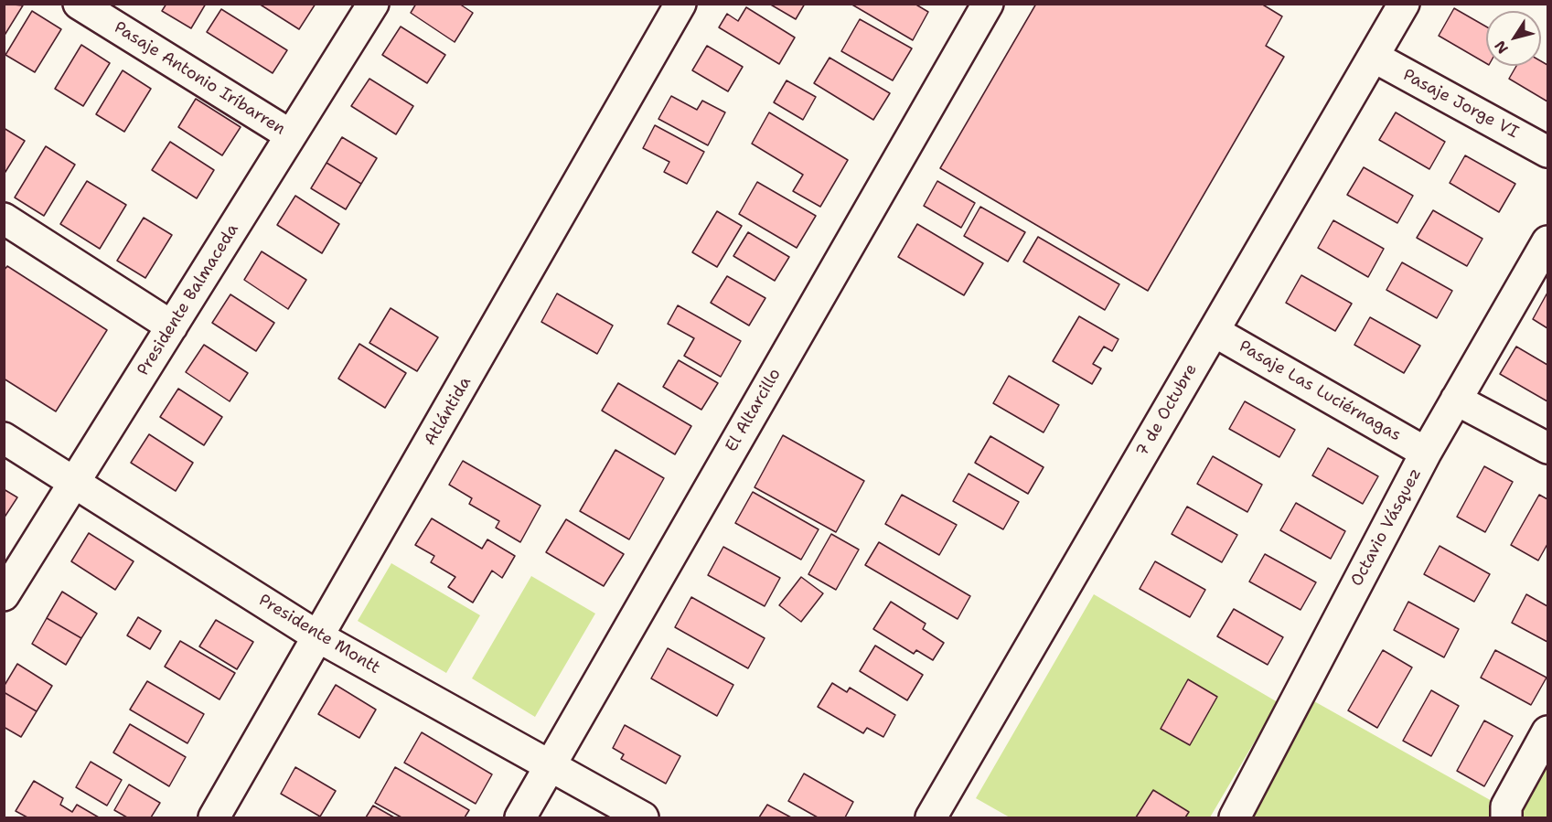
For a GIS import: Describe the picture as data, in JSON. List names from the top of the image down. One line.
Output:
{"streets":{"street":["Pasaje Antonio Iríbarren","Pasaje Jorge VI","Presidente Balmaceda","Pasaje Las Luciérnagas","El Altarcillo","7 de Octubre","Atlántida","Octavio Vásquez","Presidente Montt"]},"crossings":[["Pasaje Antonio Iríbarren","Presidente Balmaceda"],["Pasaje Jorge VI","7 de Octubre"],["Presidente Balmaceda","Presidente Montt"],["Pasaje Las Luciérnagas","7 de Octubre"],["Pasaje Las Luciérnagas","Octavio Vásquez"],["El Altarcillo","Presidente Montt"],["Atlántida","Presidente Montt"]],"north":"bottom left"}
